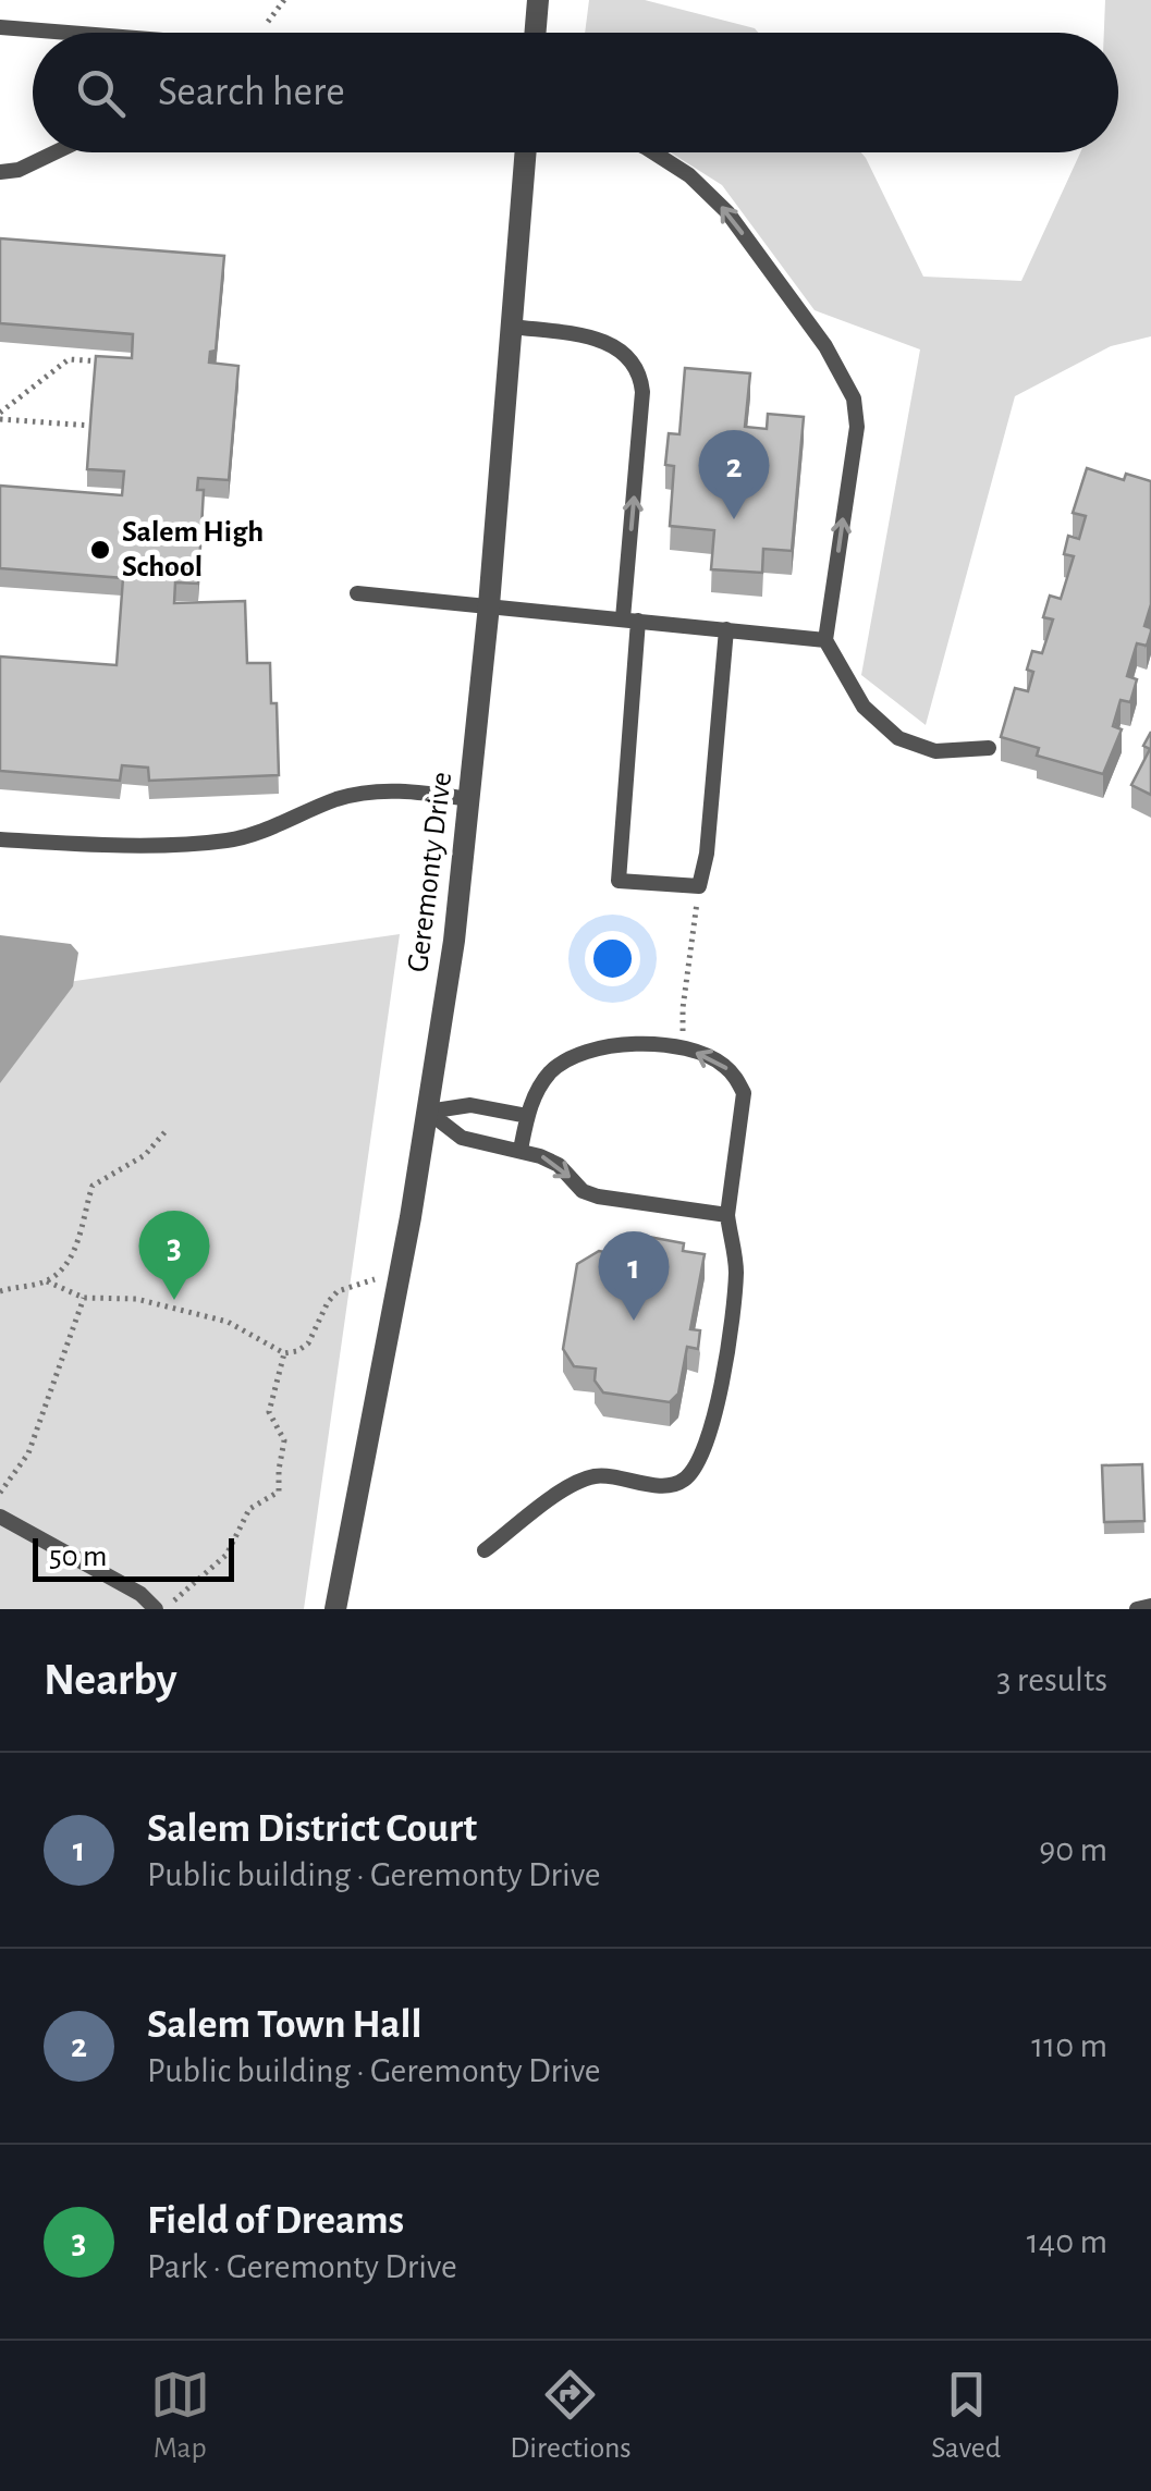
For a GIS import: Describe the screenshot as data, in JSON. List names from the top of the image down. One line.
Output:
{"streets":{"street":["Geremonty Drive"]},"places":["Salem High School"],"scale_bar":"50 m","page":{"search":"Search here","pins":["2","3","1"],"scale":"50 m","heading":["Nearby","3 results"],"list":[{"mark":"1","name":"Salem District Court","note":"Public building · Geremonty Drive","value":"90 m"},{"mark":"2","name":"Salem Town Hall","note":"Public building · Geremonty Drive","value":"110 m"},{"mark":"3","name":"Field of Dreams","note":"Park · Geremonty Drive","value":"140 m"}],"nav":["Map","Directions","Saved"]}}
